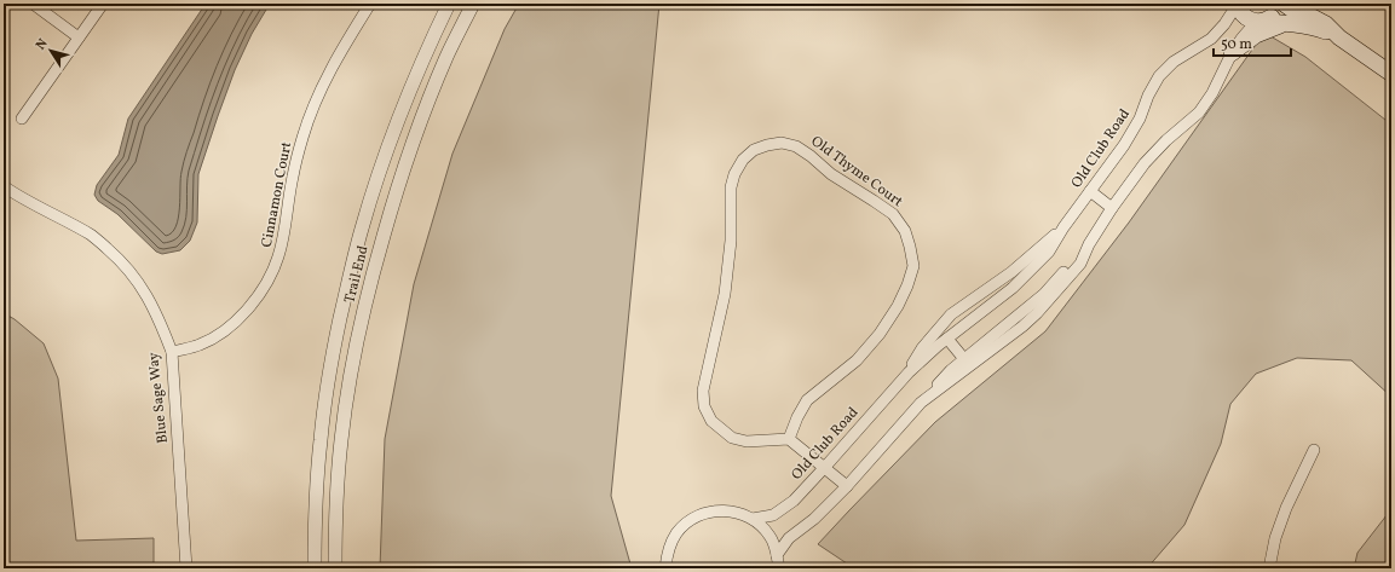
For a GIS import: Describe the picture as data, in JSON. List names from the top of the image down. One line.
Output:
{"streets":{"street":["Old Club Road","Old Thyme Court","Cinnamon Court","Trail End","Blue Sage Way"]},"crossings":[["Cinnamon Court","Blue Sage Way"]],"scale_bar":"50 m","north":"top left"}
